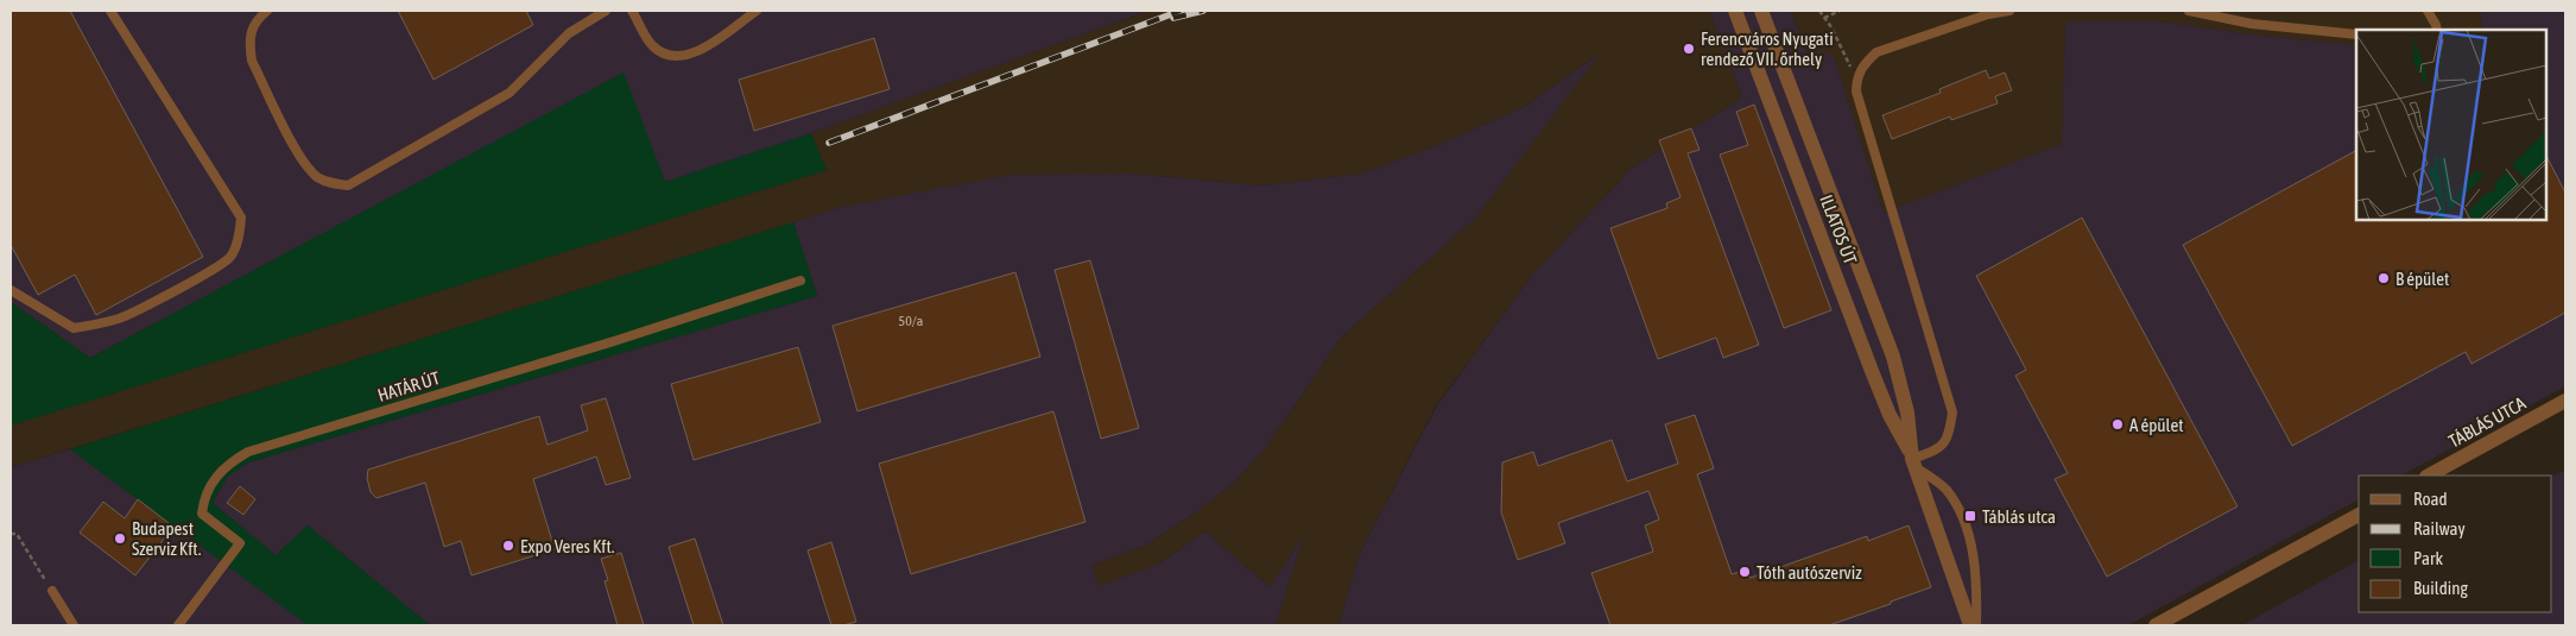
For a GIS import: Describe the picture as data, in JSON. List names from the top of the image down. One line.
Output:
{"streets":{"street":["ILLATOS ÚT","TÁBLÁS UTCA"],"lane":["HATÁR ÚT"]},"places":{"other":["Ferencváros Nyugati rendező VII. őrhely","B épület","A épület","Budapest Szerviz Kft.","Expo Veres Kft.","Tóth autószerviz"],"transit":["Táblás utca"]},"house_numbers":["50/a"],"legend":["Road","Railway","Park","Building"]}
